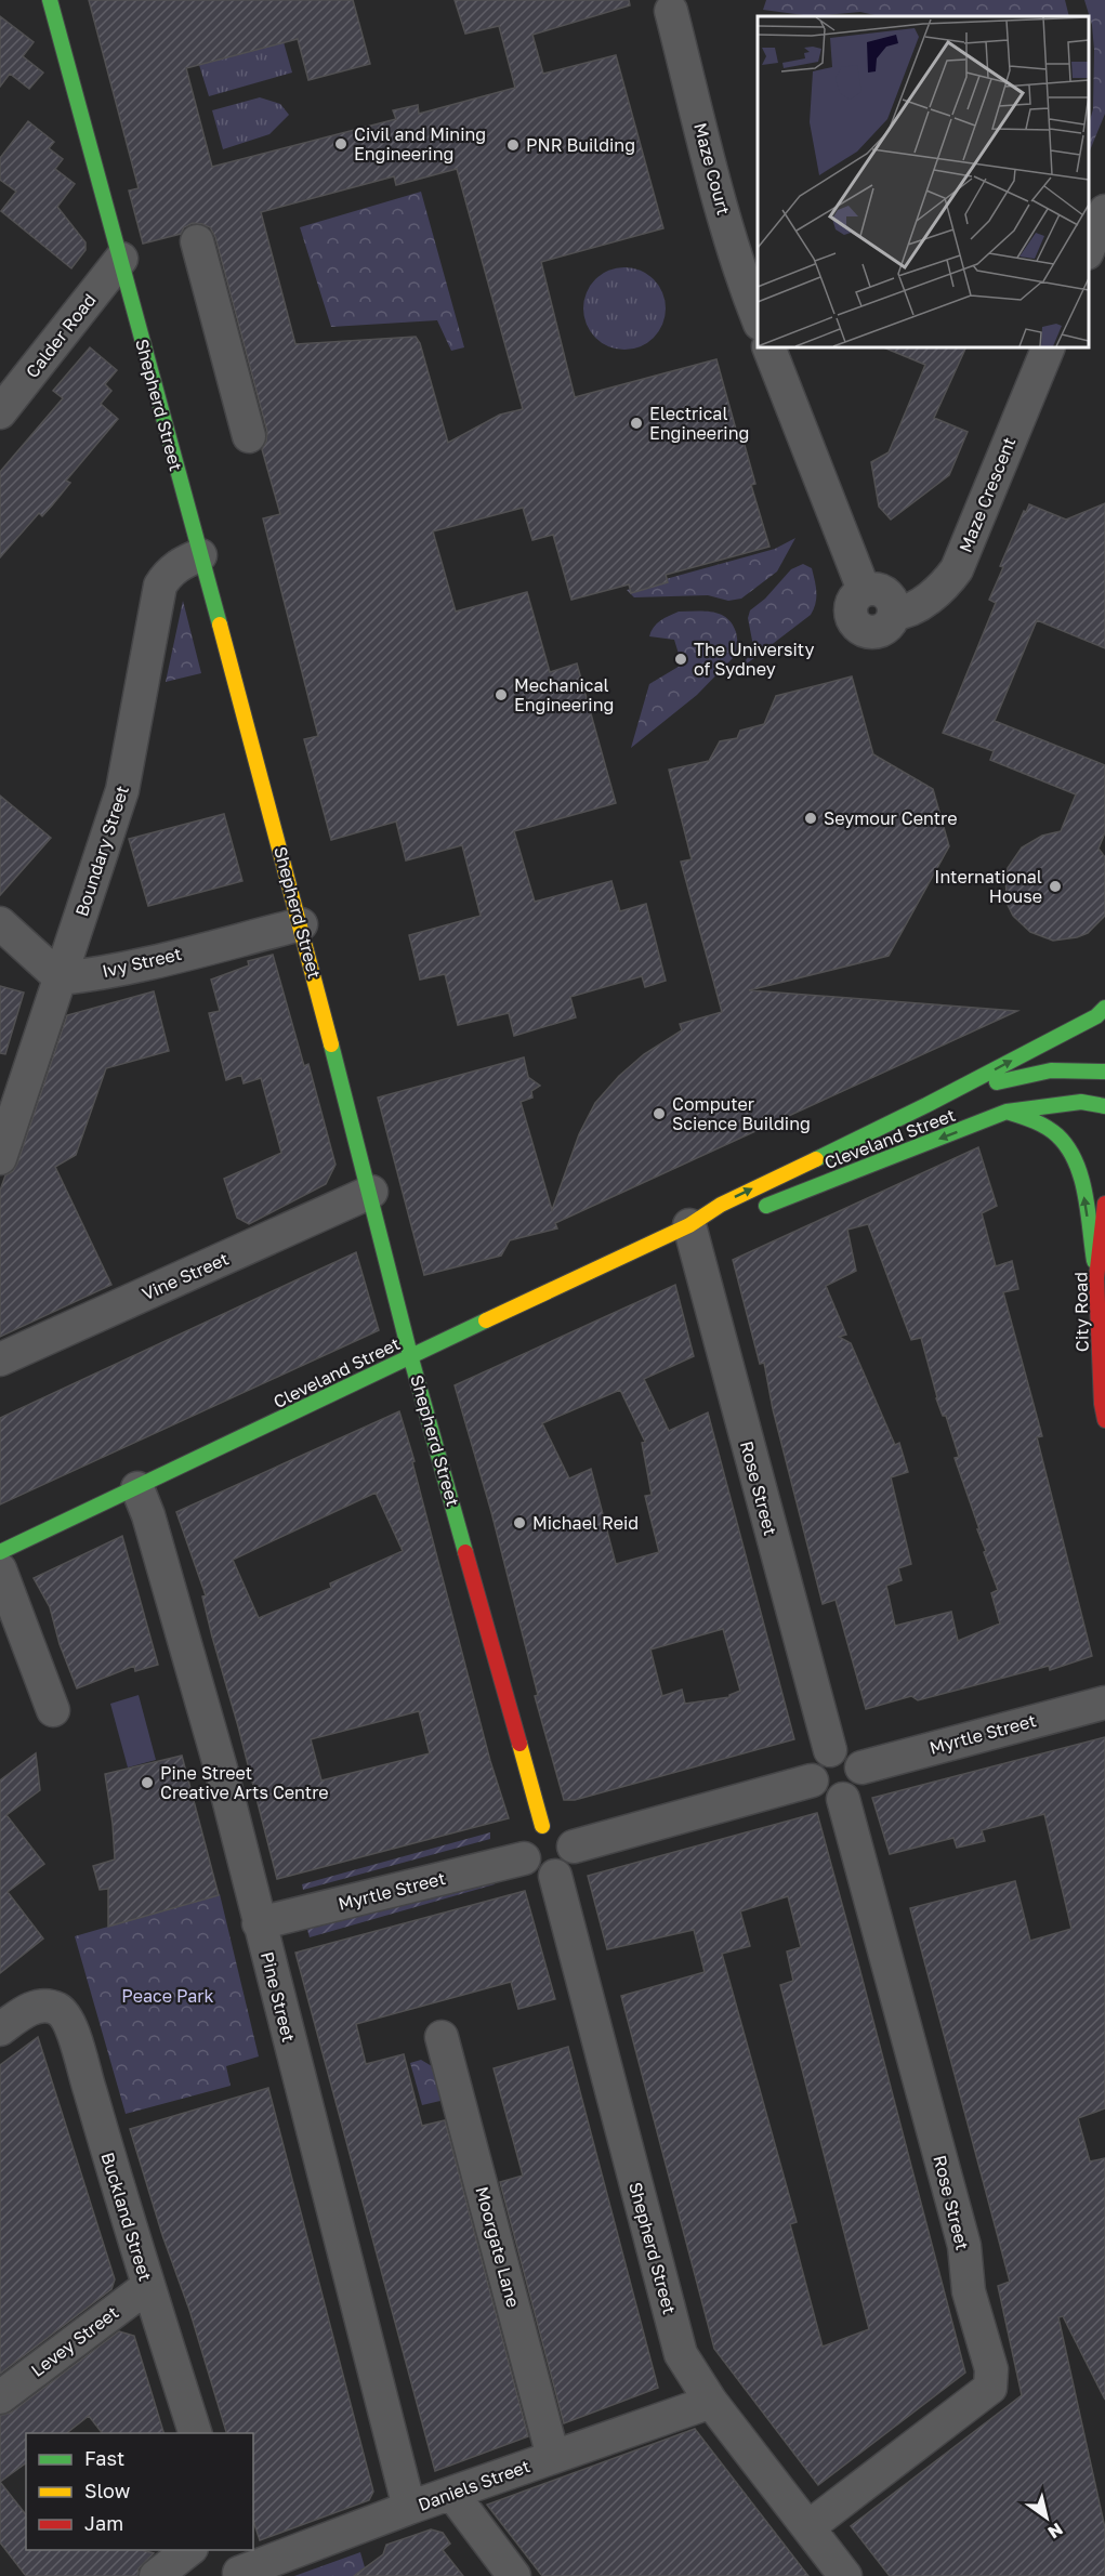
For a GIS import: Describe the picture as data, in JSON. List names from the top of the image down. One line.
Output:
{"streets":{"main road":["Shepherd Street","Cleveland Street","City Road"],"street":["Maze Court","Calder Road","Maze Crescent","Boundary Street","Ivy Street","Vine Street","Rose Street","Myrtle Street","Pine Street","Buckland Street","Moorgate Lane","Levey Street","Daniels Street"]},"crossings":[["Calder Road","Shepherd Street"],["Shepherd Street","Boundary Street"],["Shepherd Street","Ivy Street"],["Shepherd Street","Cleveland Street"],["Shepherd Street","Vine Street"],["Shepherd Street","Rose Street"],["Shepherd Street","Myrtle Street"],["Shepherd Street","Daniels Street"],["Boundary Street","Ivy Street"],["Cleveland Street","Rose Street"],["Cleveland Street","Pine Street"],["Rose Street","Myrtle Street"],["Myrtle Street","Pine Street"],["Pine Street","Daniels Street"],["Buckland Street","Levey Street"],["Moorgate Lane","Daniels Street"]],"parks":["Peace Park"],"places":["Civil and Mining Engineering","PNR Building","Electrical Engineering","The University of Sydney","Mechanical Engineering","Seymour Centre","International House","Computer Science Building","Michael Reid","Pine Street Creative Arts Centre"],"legend":["Fast","Slow","Jam"],"north":"bottom right"}
